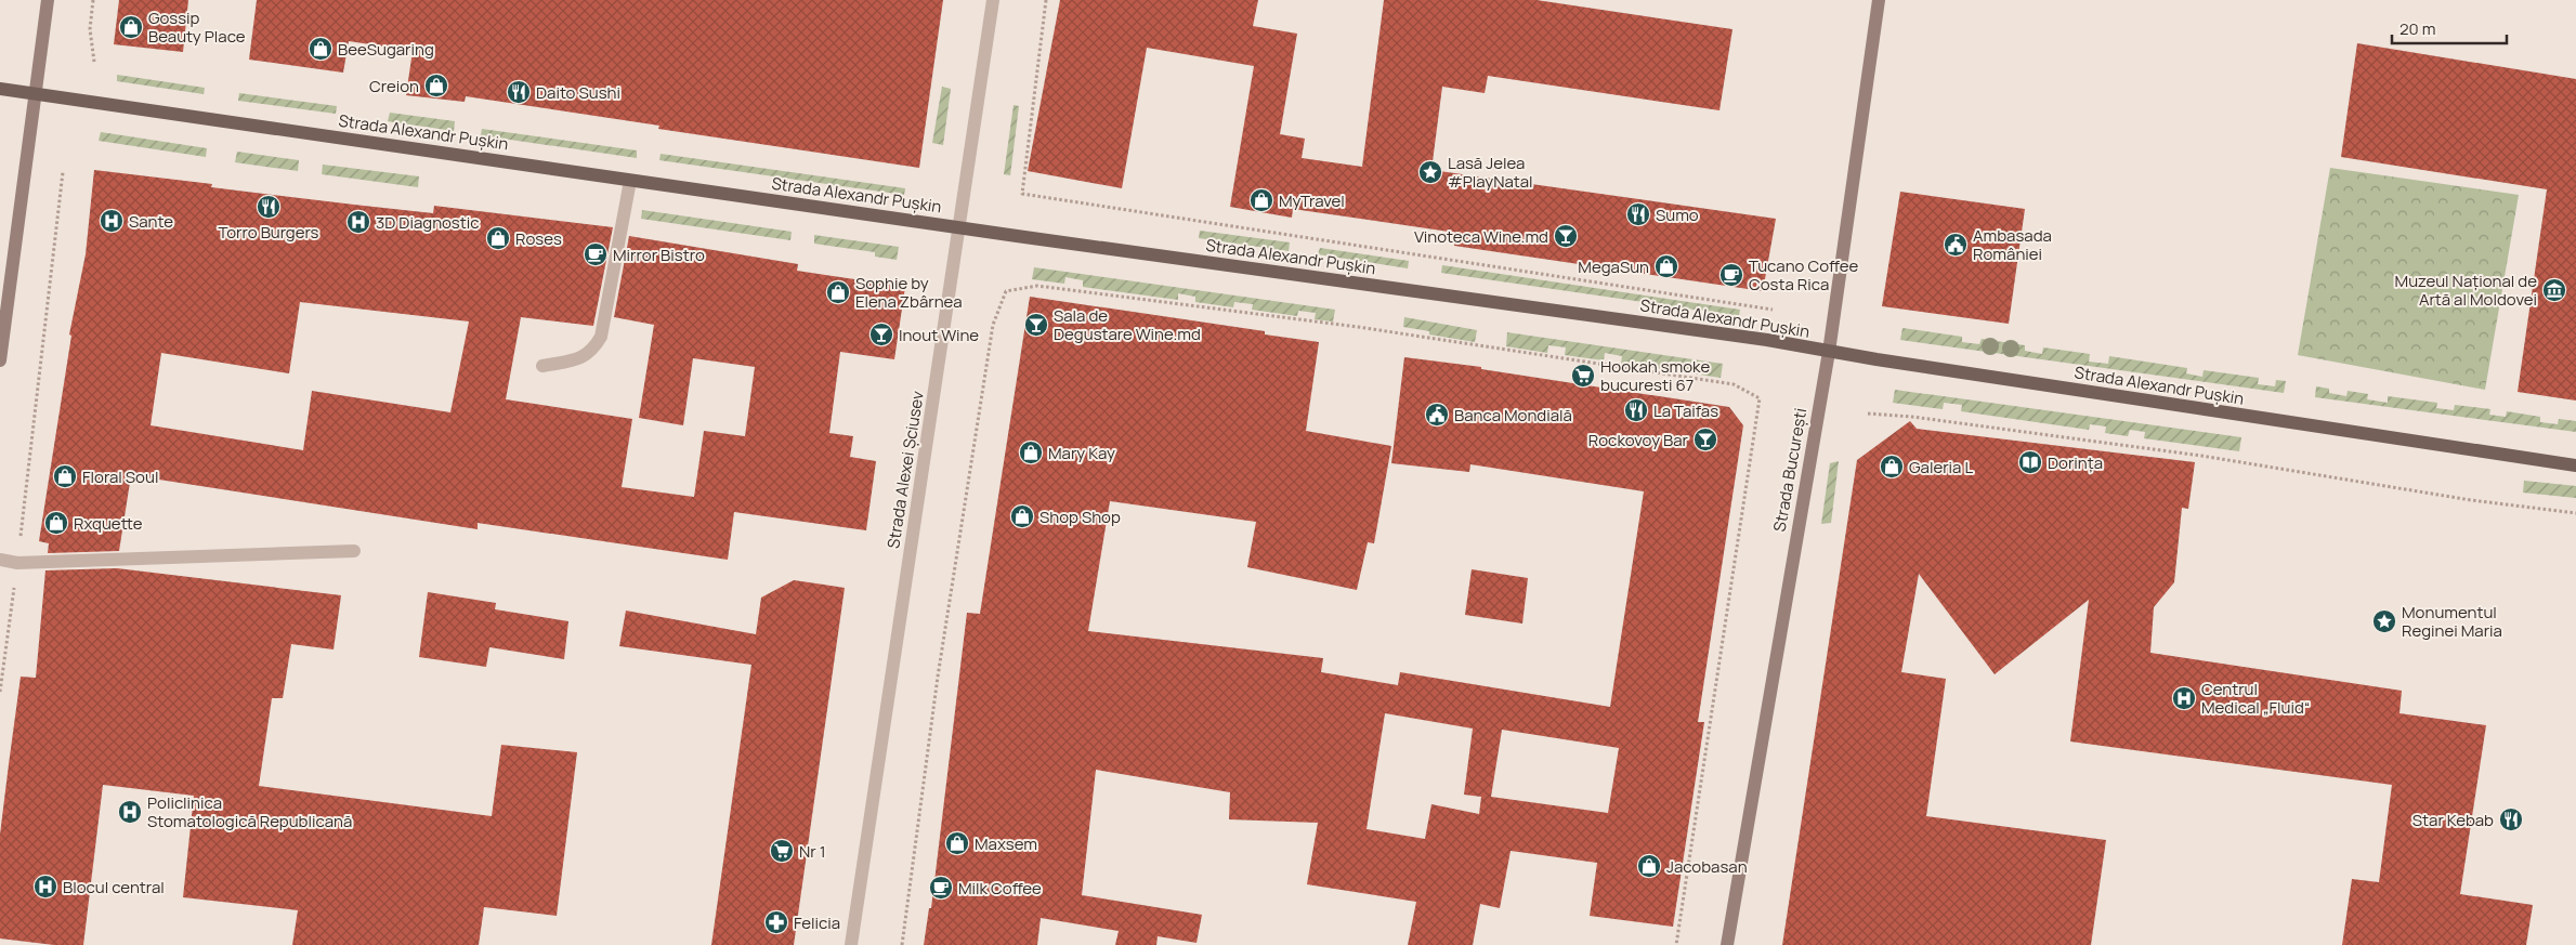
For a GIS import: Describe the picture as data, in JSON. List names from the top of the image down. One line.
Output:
{"streets":{"main road":["Strada Alexandr Pușkin","Strada București"],"street":["Strada Alexei Șciusev"]},"crossings":[["Strada Alexandr Pușkin","Strada Alexei Șciusev"],["Strada Alexandr Pușkin","Strada București"]],"places":{"shop":["Gossip Beauty Place","BeeSugaring","Creion","MyTravel","Roses","MegaSun","Sophie by Elena Zbârnea","Mary Kay","Galeria L","Floral Soul","Shop Shop","Rxquette","Maxsem","Jacobasan"],"restaurant":["Daito Sushi","Torro Burgers","Sumo","La Taifas","Star Kebab"],"place":["Lasă Jelea #PlayNatal","Monumentul Reginei Maria"],"hospital":["Sante","3D Diagnostic","Centrul Medical „Fluid“","Policlinica Stomatologică Republicană","Blocul central"],"bar":["Vinoteca Wine.md","Sala de Degustare Wine.md","Inout Wine","Rockovoy Bar"],"public building":["Ambasada României","Banca Mondială"],"cafe":["Mirror Bistro","Tucano Coffee Costa Rica","Milk Coffee"],"museum":["Muzeul Național de Artă al Moldovei"],"supermarket":["Hookah smoke bucuresti 67","Nr 1"],"library":["Dorința"],"pharmacy":["Felicia"]},"scale_bar":"20 m"}
